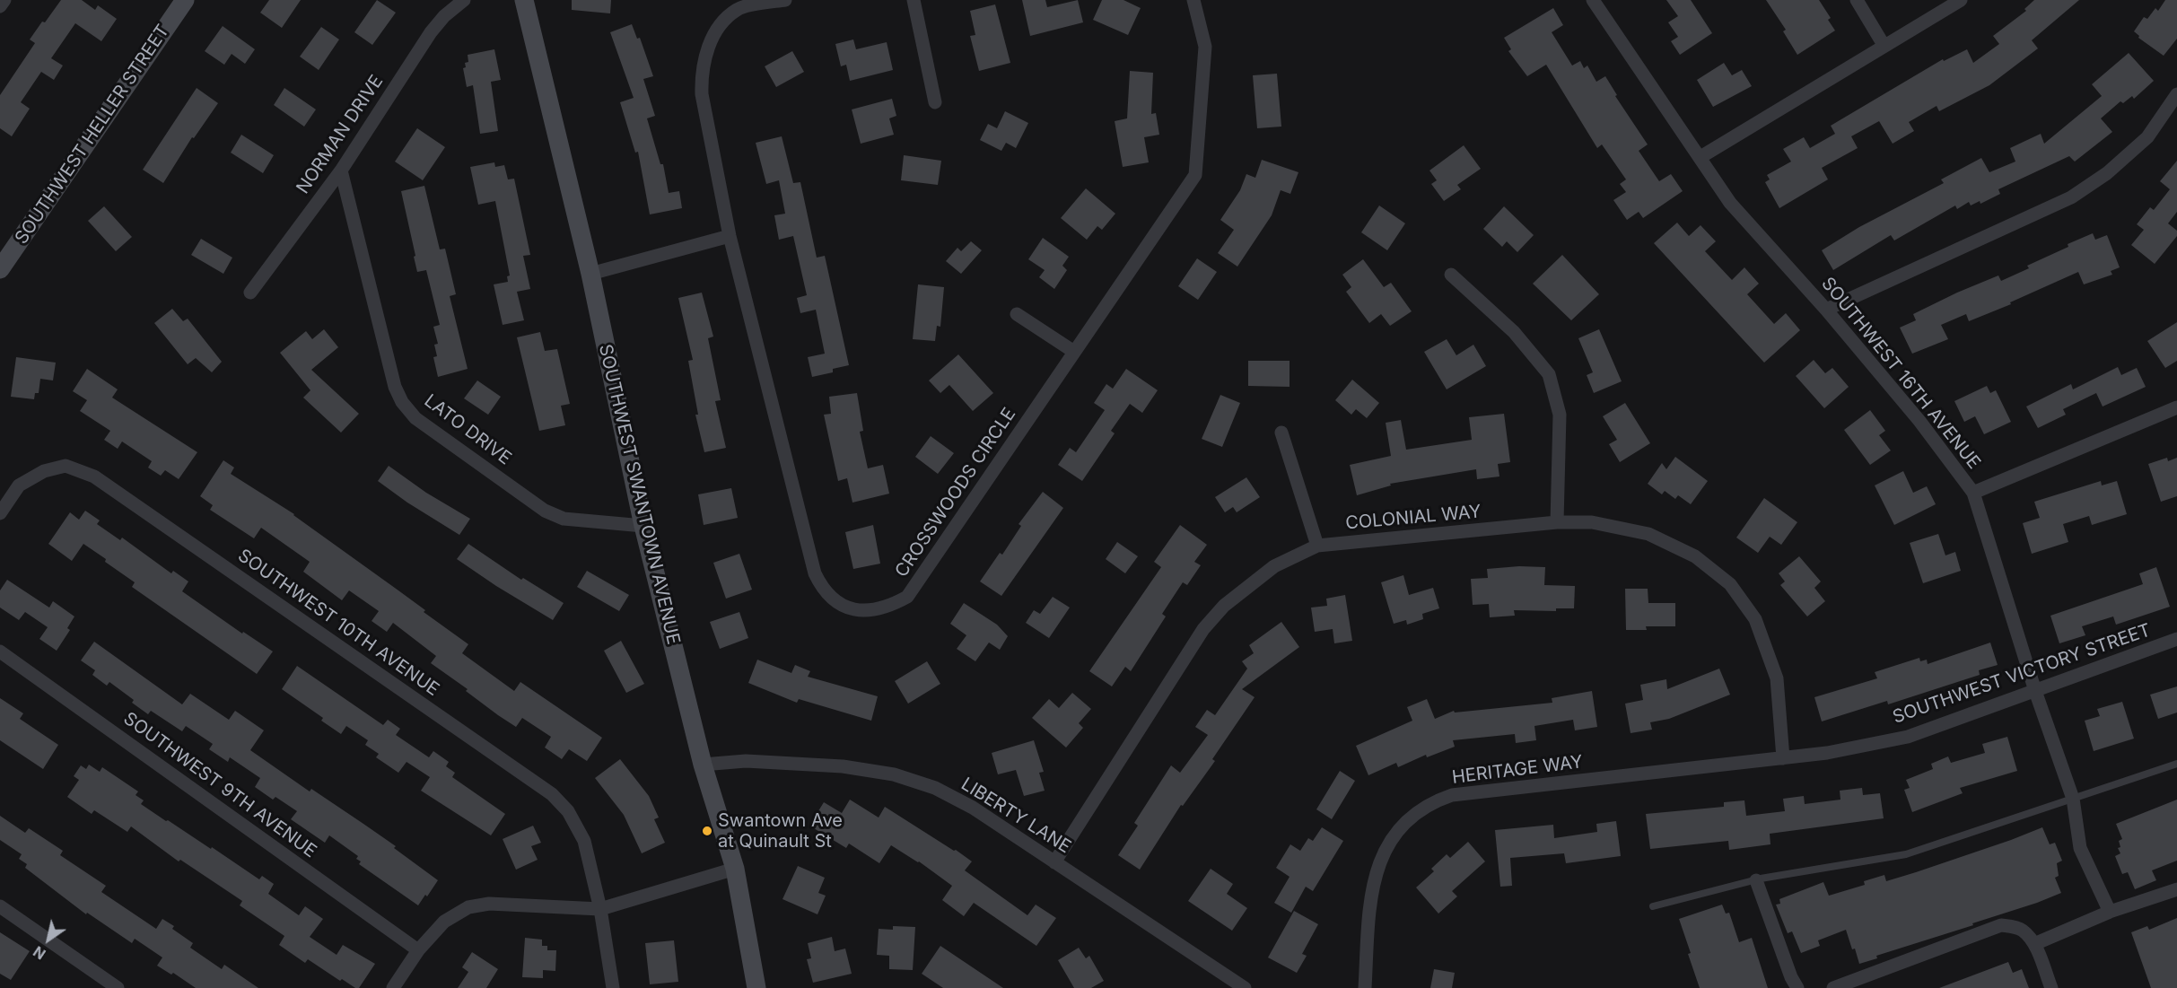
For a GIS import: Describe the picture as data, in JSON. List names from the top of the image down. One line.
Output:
{"streets":{"street":["SOUTHWEST HELLER STREET","NORMAN DRIVE","SOUTHWEST 16TH AVENUE","LATO DRIVE","CROSSWOODS CIRCLE","SOUTHWEST SWANTOWN AVENUE","COLONIAL WAY","SOUTHWEST 10TH AVENUE","SOUTHWEST VICTORY STREET","HERITAGE WAY","SOUTHWEST 9TH AVENUE","LIBERTY LANE"]},"crossings":[["NORMAN DRIVE","LATO DRIVE"],["SOUTHWEST 16TH AVENUE","SOUTHWEST VICTORY STREET"],["LATO DRIVE","SOUTHWEST SWANTOWN AVENUE"],["SOUTHWEST SWANTOWN AVENUE","LIBERTY LANE"],["COLONIAL WAY","SOUTHWEST VICTORY STREET"],["COLONIAL WAY","HERITAGE WAY"],["COLONIAL WAY","LIBERTY LANE"],["SOUTHWEST VICTORY STREET","HERITAGE WAY"]],"places":["Swantown Ave at Quinault St"],"north":"bottom left"}
